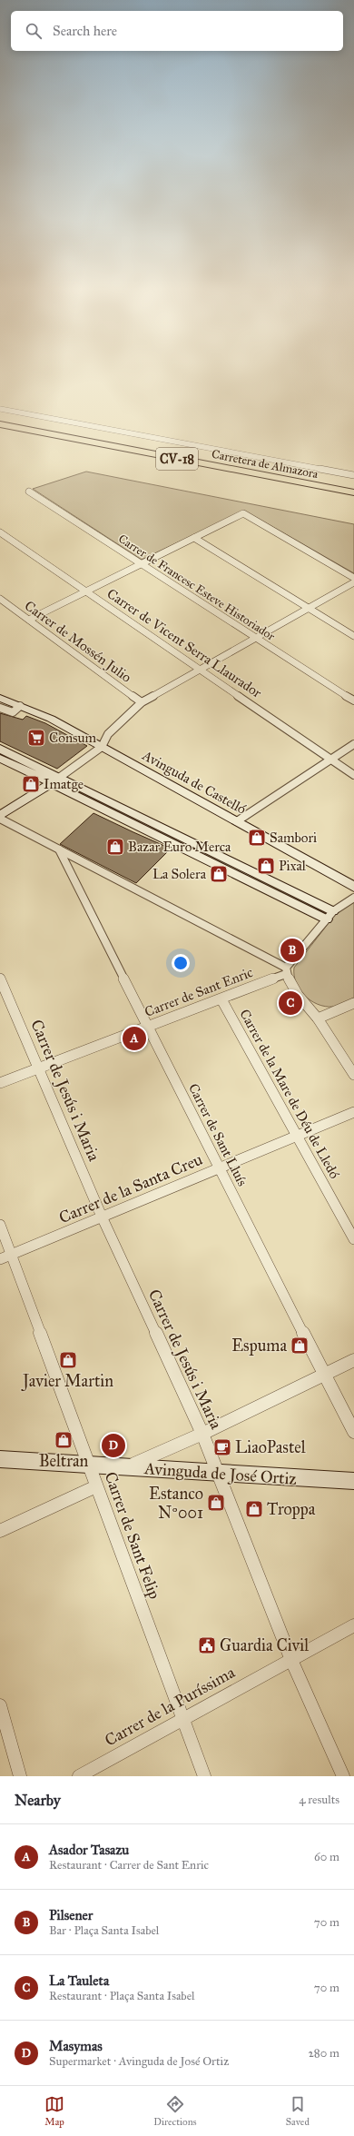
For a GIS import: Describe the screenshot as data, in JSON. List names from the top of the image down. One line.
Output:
{"streets":{"main road":["CV-18","Carretera de Almazora"],"street":["Carrer de Francesc Esteve Historiador","Carrer de Mossén Julio","Carrer de Vicent Serra Llaurador","Avinguda de Castelló","Carrer de Sant Enric","Carrer de Jesús i Maria","Carrer de la Mare de Déu de Lledó","Carrer de Sant Lluís","Carrer de la Santa Creu","Avinguda de José Ortiz","Carrer de Sant Felip","Carrer de la Puríssima"]},"crossings":[["Carrer de Sant Enric","Carrer de Jesús i Maria"],["Carrer de Sant Enric","Carrer de la Mare de Déu de Lledó"],["Carrer de Sant Enric","Carrer de Sant Lluís"],["Carrer de Jesús i Maria","Carrer de la Santa Creu"],["Carrer de Jesús i Maria","Avinguda de José Ortiz"],["Carrer de Jesús i Maria","Carrer de la Puríssima"],["Carrer de la Mare de Déu de Lledó","Carrer de la Santa Creu"],["Carrer de Sant Lluís","Carrer de la Santa Creu"],["Carrer de la Santa Creu","Carrer de Sant Felip"],["Avinguda de José Ortiz","Carrer de Sant Felip"],["Carrer de Sant Felip","Carrer de la Puríssima"]],"places":{"supermarket":["Consum"],"shop":["Imatge","Sambori","Bazar Euro Merca","Pixal","La Solera","Espuma","Javier Martin","Beltran","Estanco Nº001","Troppa"],"cafe":["LiaoPastel"],"public building":["Guardia Civil"]},"page":{"search":"Search here","pins":["B","C","A","D"],"heading":["Nearby","4 results"],"list":[{"mark":"A","name":"Asador Tasazu","note":"Restaurant · Carrer de Sant Enric","value":"60 m"},{"mark":"B","name":"Pilsener","note":"Bar · Plaça Santa Isabel","value":"70 m"},{"mark":"C","name":"La Tauleta","note":"Restaurant · Plaça Santa Isabel","value":"70 m"},{"mark":"D","name":"Masymas","note":"Supermarket · Avinguda de José Ortiz","value":"280 m"}],"nav":["Map","Directions","Saved"]}}
